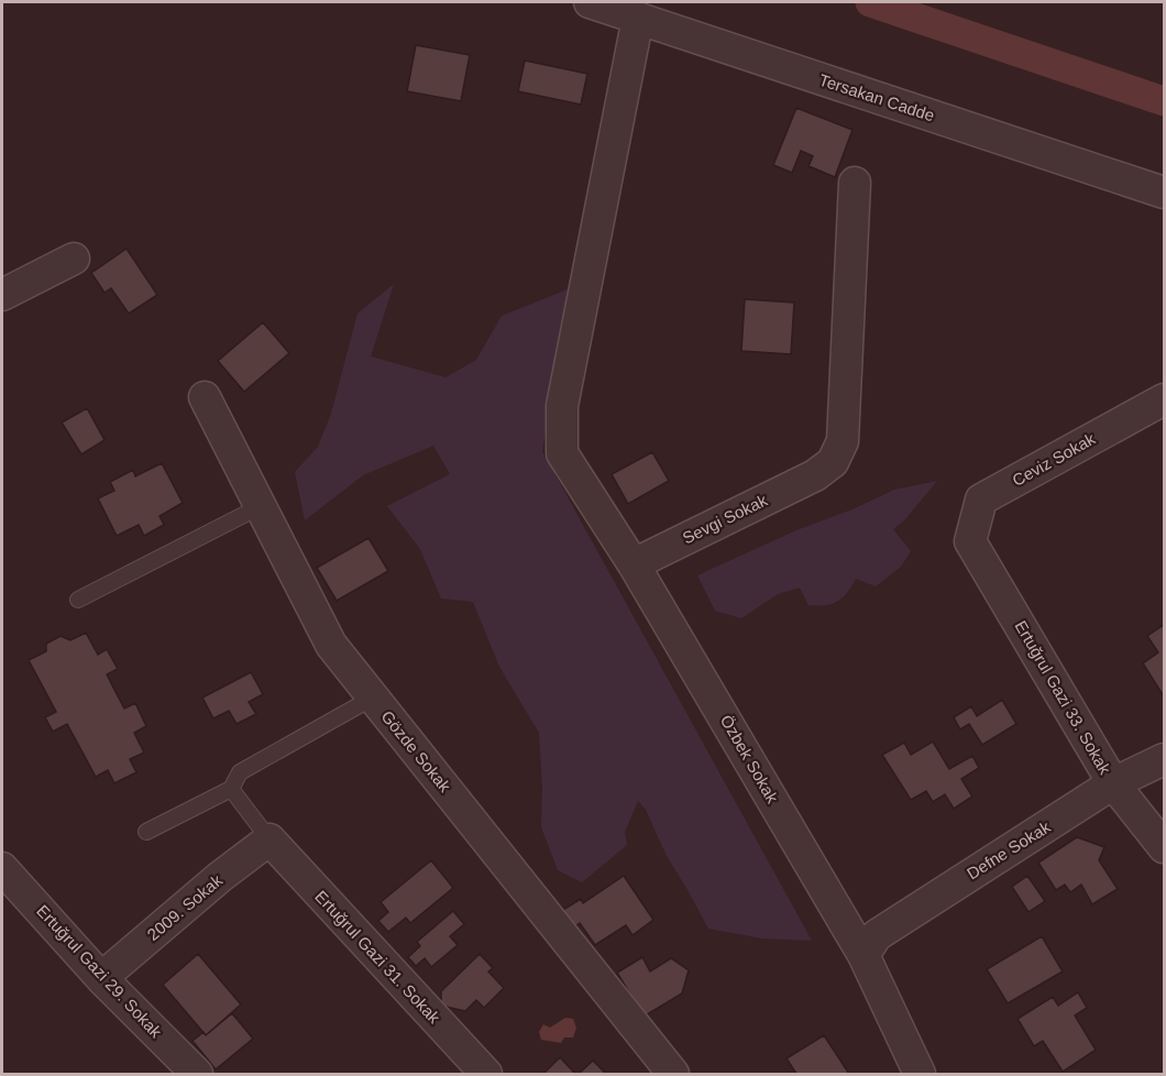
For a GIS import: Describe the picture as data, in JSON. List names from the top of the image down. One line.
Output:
{"streets":{"street":["Tersakan Cadde","Ceviz Sokak","Sevgi Sokak","Ertuğrul Gazi 33. Sokak","Gözde Sokak","Özbek Sokak","Defne Sokak","2009. Sokak","Ertuğrul Gazi 31. Sokak","Ertuğrul Gazi 29. Sokak"]},"crossings":[["Tersakan Cadde","Özbek Sokak"],["Ceviz Sokak","Ertuğrul Gazi 33. Sokak"],["Sevgi Sokak","Özbek Sokak"],["Ertuğrul Gazi 33. Sokak","Defne Sokak"],["Özbek Sokak","Defne Sokak"],["2009. Sokak","Ertuğrul Gazi 31. Sokak"],["2009. Sokak","Ertuğrul Gazi 29. Sokak"]]}
